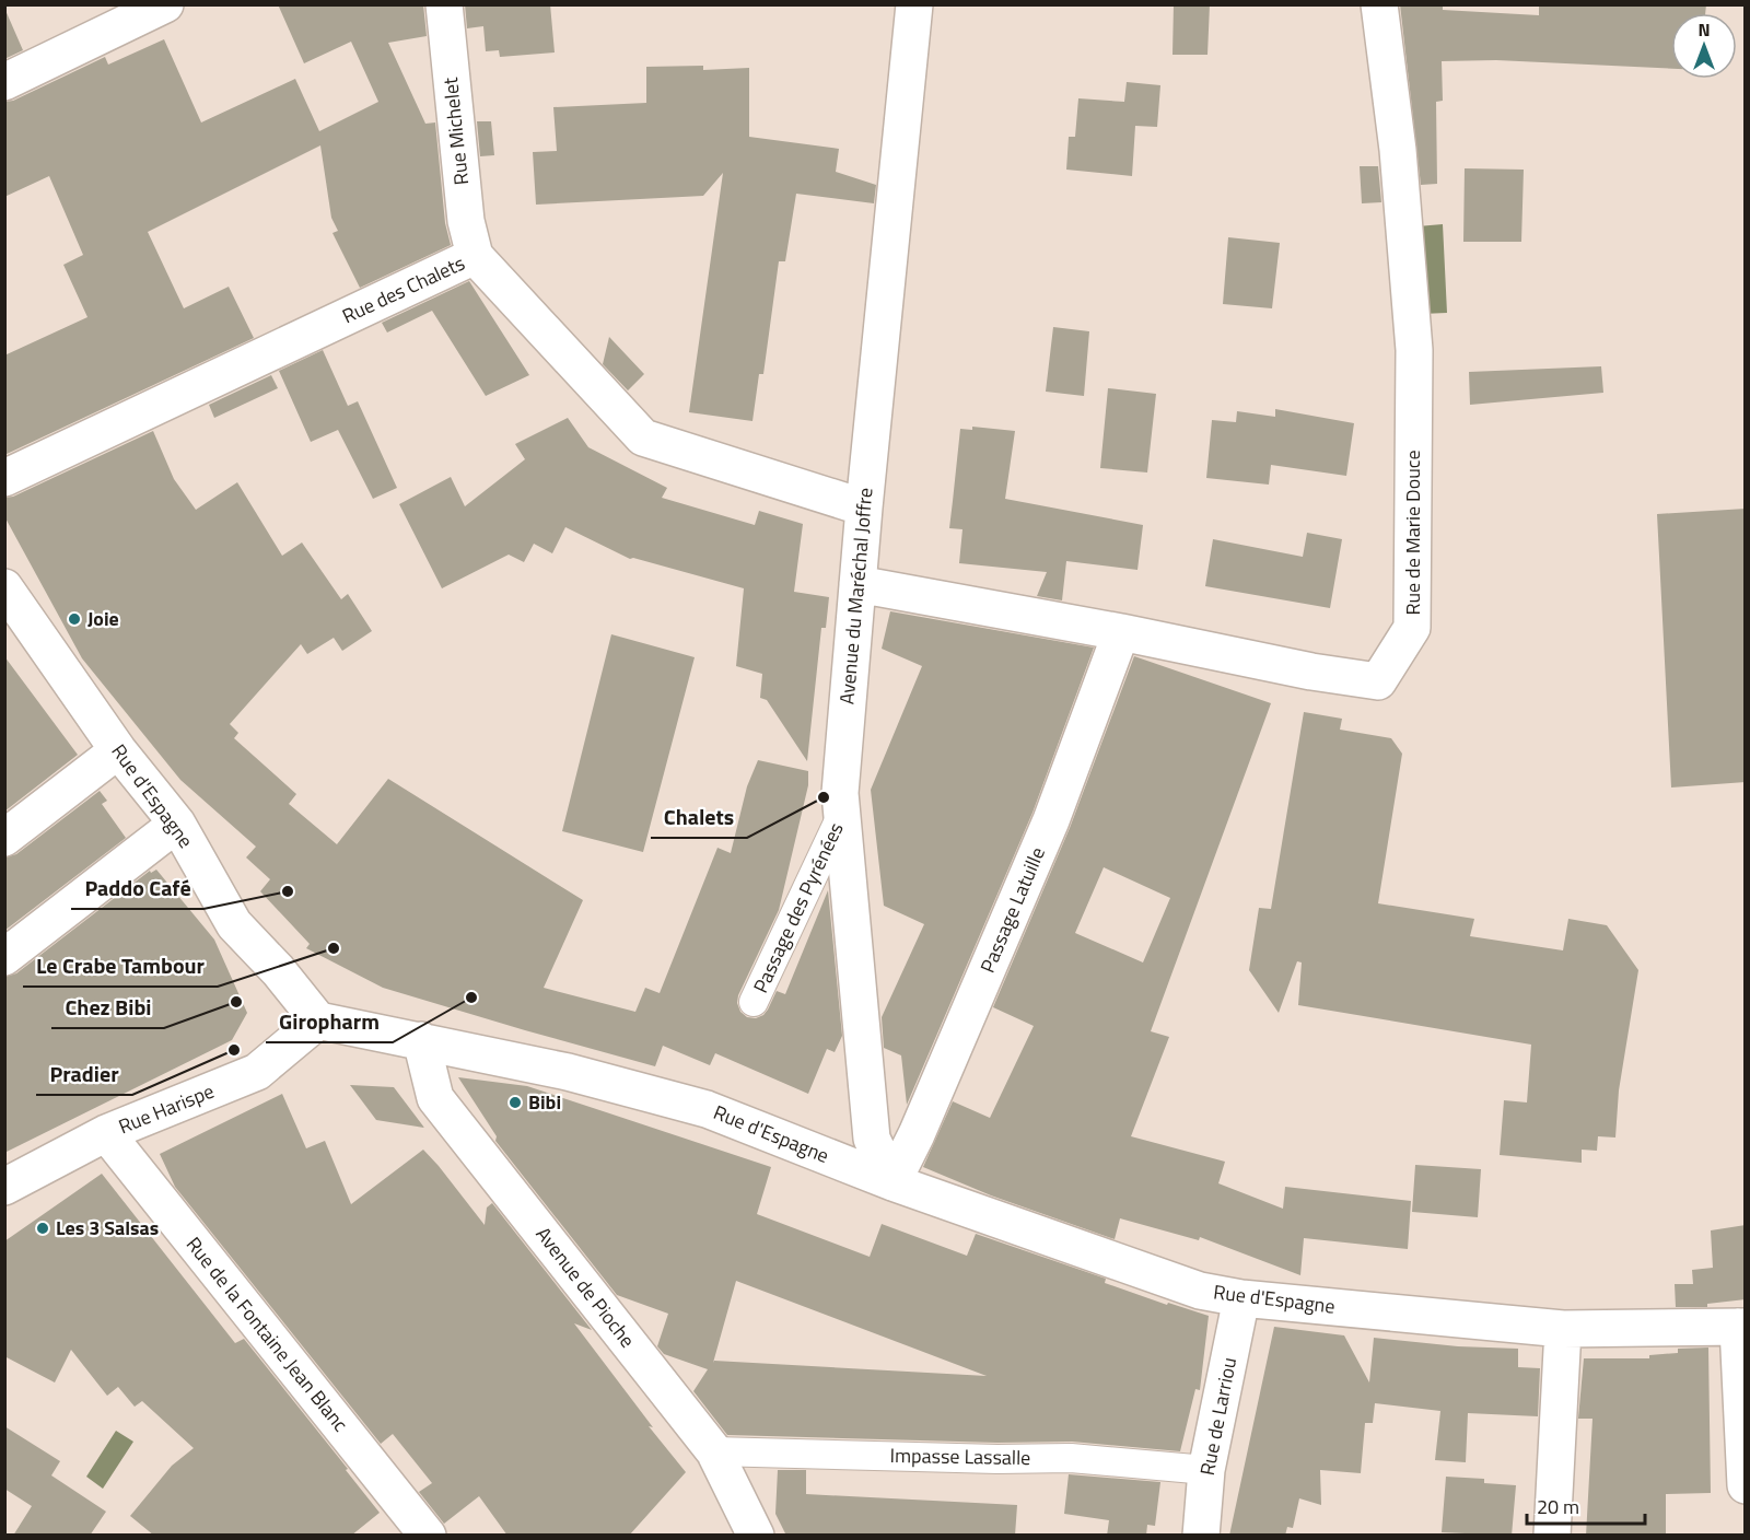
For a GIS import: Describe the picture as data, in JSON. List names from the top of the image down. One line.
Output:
{"streets":{"street":["Rue Michelet","Rue des Chalets","Rue de Marie Douce","Avenue du Maréchal Joffre","Rue d'Espagne","Passage des Pyrénées","Passage Latuille","Rue Harispe","Avenue de Pioche","Rue de la Fontaine Jean Blanc","Rue de Larriou","Impasse Lassalle"]},"crossings":[["Rue Michelet","Rue des Chalets"],["Rue des Chalets","Avenue du Maréchal Joffre"],["Rue de Marie Douce","Avenue du Maréchal Joffre"],["Rue de Marie Douce","Passage Latuille"],["Avenue du Maréchal Joffre","Rue d'Espagne"],["Avenue du Maréchal Joffre","Passage des Pyrénées"],["Avenue du Maréchal Joffre","Passage Latuille"],["Rue d'Espagne","Passage Latuille"],["Rue d'Espagne","Rue Harispe"],["Rue d'Espagne","Avenue de Pioche"],["Rue d'Espagne","Rue de Larriou"],["Rue Harispe","Rue de la Fontaine Jean Blanc"],["Avenue de Pioche","Impasse Lassalle"],["Rue de Larriou","Impasse Lassalle"]],"places":["Joie","Chalets","Paddo Café","Le Crabe Tambour","Giropharm","Chez Bibi","Pradier","Bibi","Les 3 Salsas"],"scale_bar":"20 m","north":"top"}
